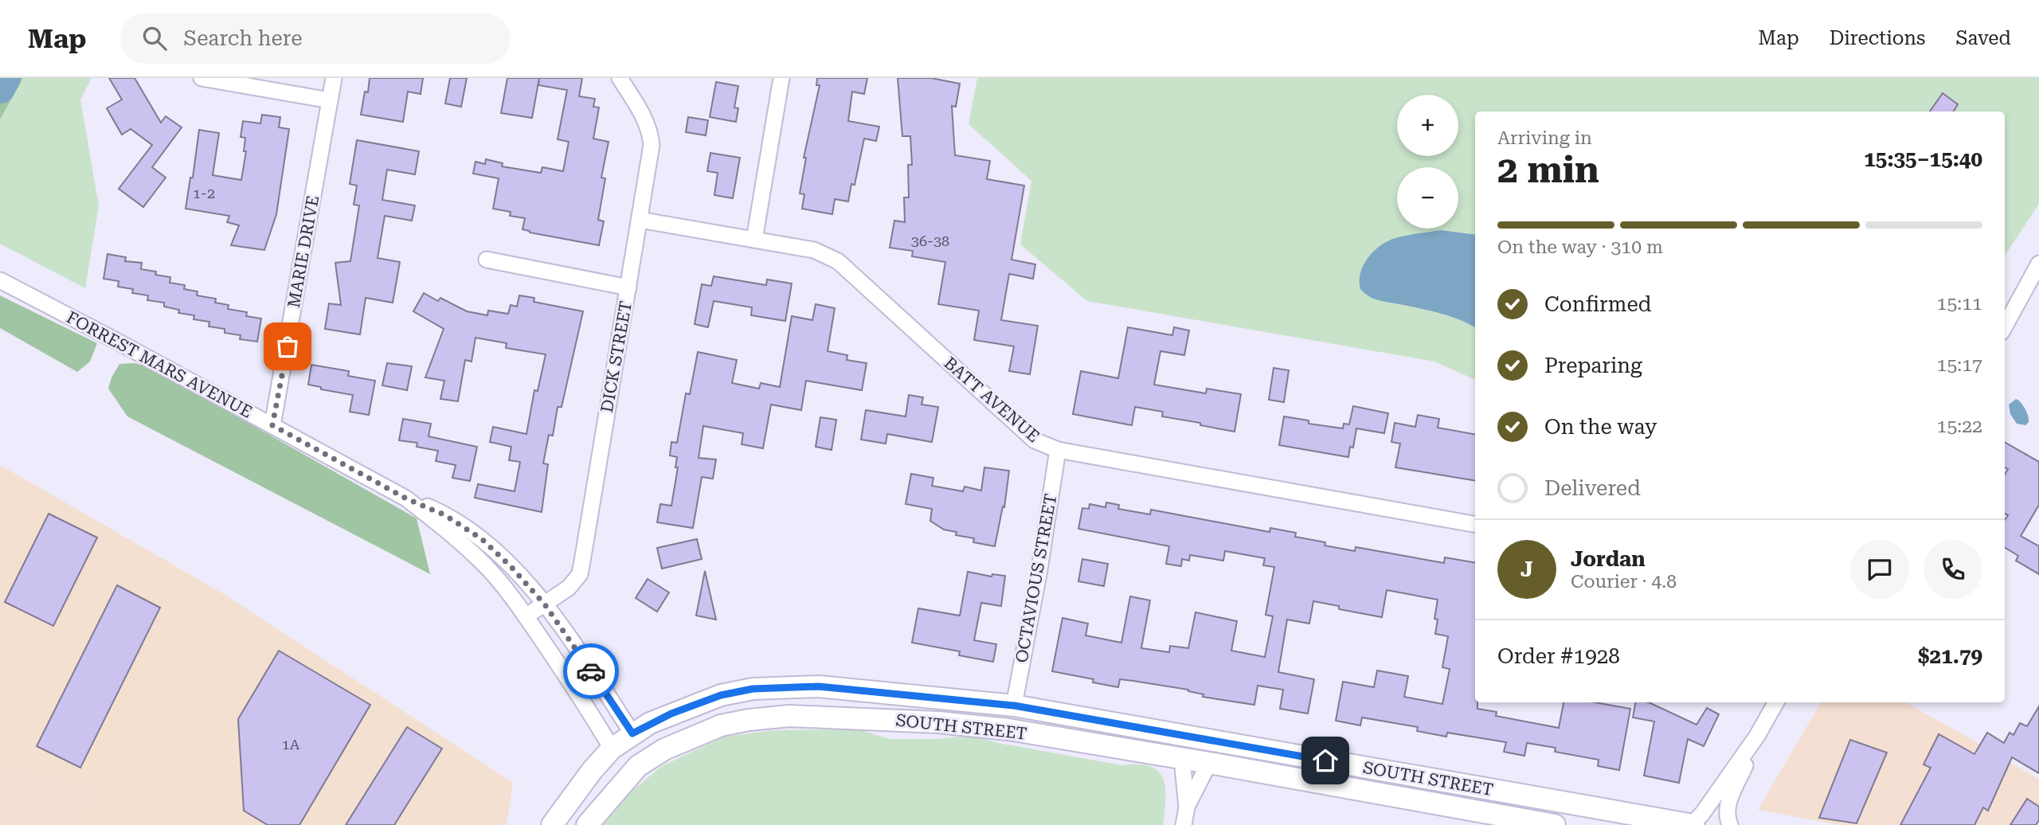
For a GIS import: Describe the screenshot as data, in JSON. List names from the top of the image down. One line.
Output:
{"streets":{"street":["MARIE DRIVE","DICK STREET","FORREST MARS AVENUE","BATT AVENUE","OCTAVIOUS STREET","SOUTH STREET"]},"crossings":[["MARIE DRIVE","FORREST MARS AVENUE"],["DICK STREET","FORREST MARS AVENUE"],["DICK STREET","BATT AVENUE"],["FORREST MARS AVENUE","SOUTH STREET"],["BATT AVENUE","OCTAVIOUS STREET"],["OCTAVIOUS STREET","SOUTH STREET"]],"house_numbers":["1-2","36-38","1A"],"page":{"header":"Map","search":"Search here","nav":["Map","Directions","Saved"],"map_buttons":["+","−"],"heading":["2 min","Arriving in","15:35–15:40"],"panel":["Jordan","Courier · 4.8","Order #1928","$21.79"],"bar":"On the way · 310 m","list":[["Confirmed","15:11"],["Preparing","15:17"],["On the way","15:22"],"Delivered"],"round":"J"}}
